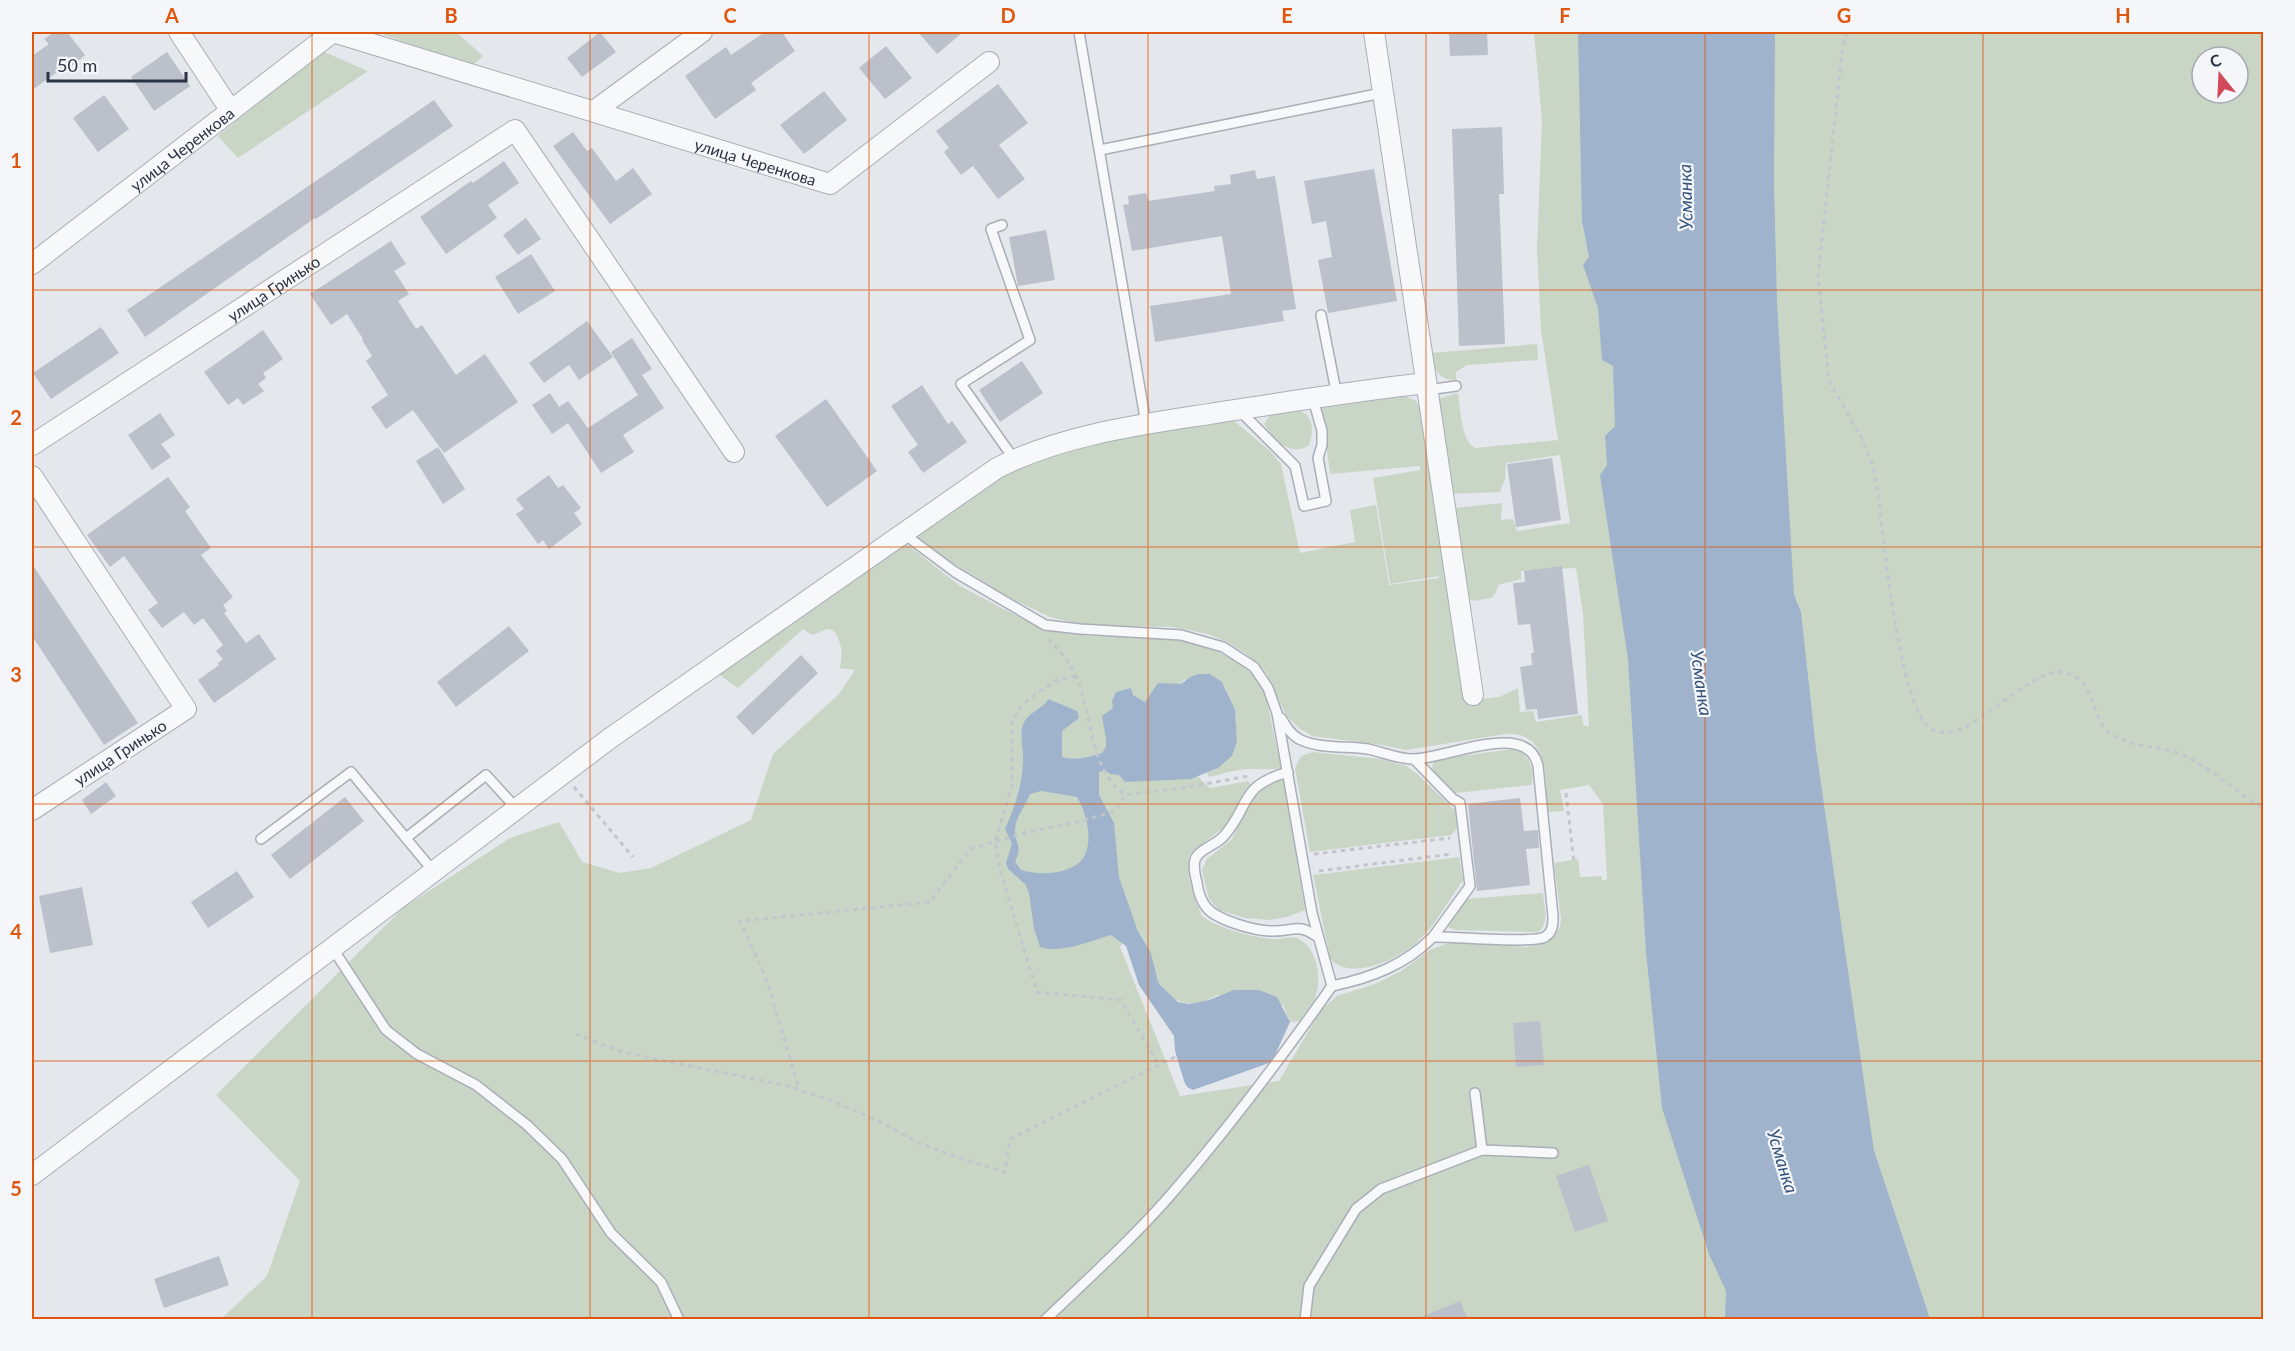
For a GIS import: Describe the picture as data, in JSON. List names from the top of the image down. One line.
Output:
{"streets":{"street":["улица Черенкова","улица Гринько"]},"water":["Усманка"],"scale_bar":"50 m","north":"top","grid":{"columns":["A","B","C","D","E","F","G","H"],"rows":["1","2","3","4","5"]}}
